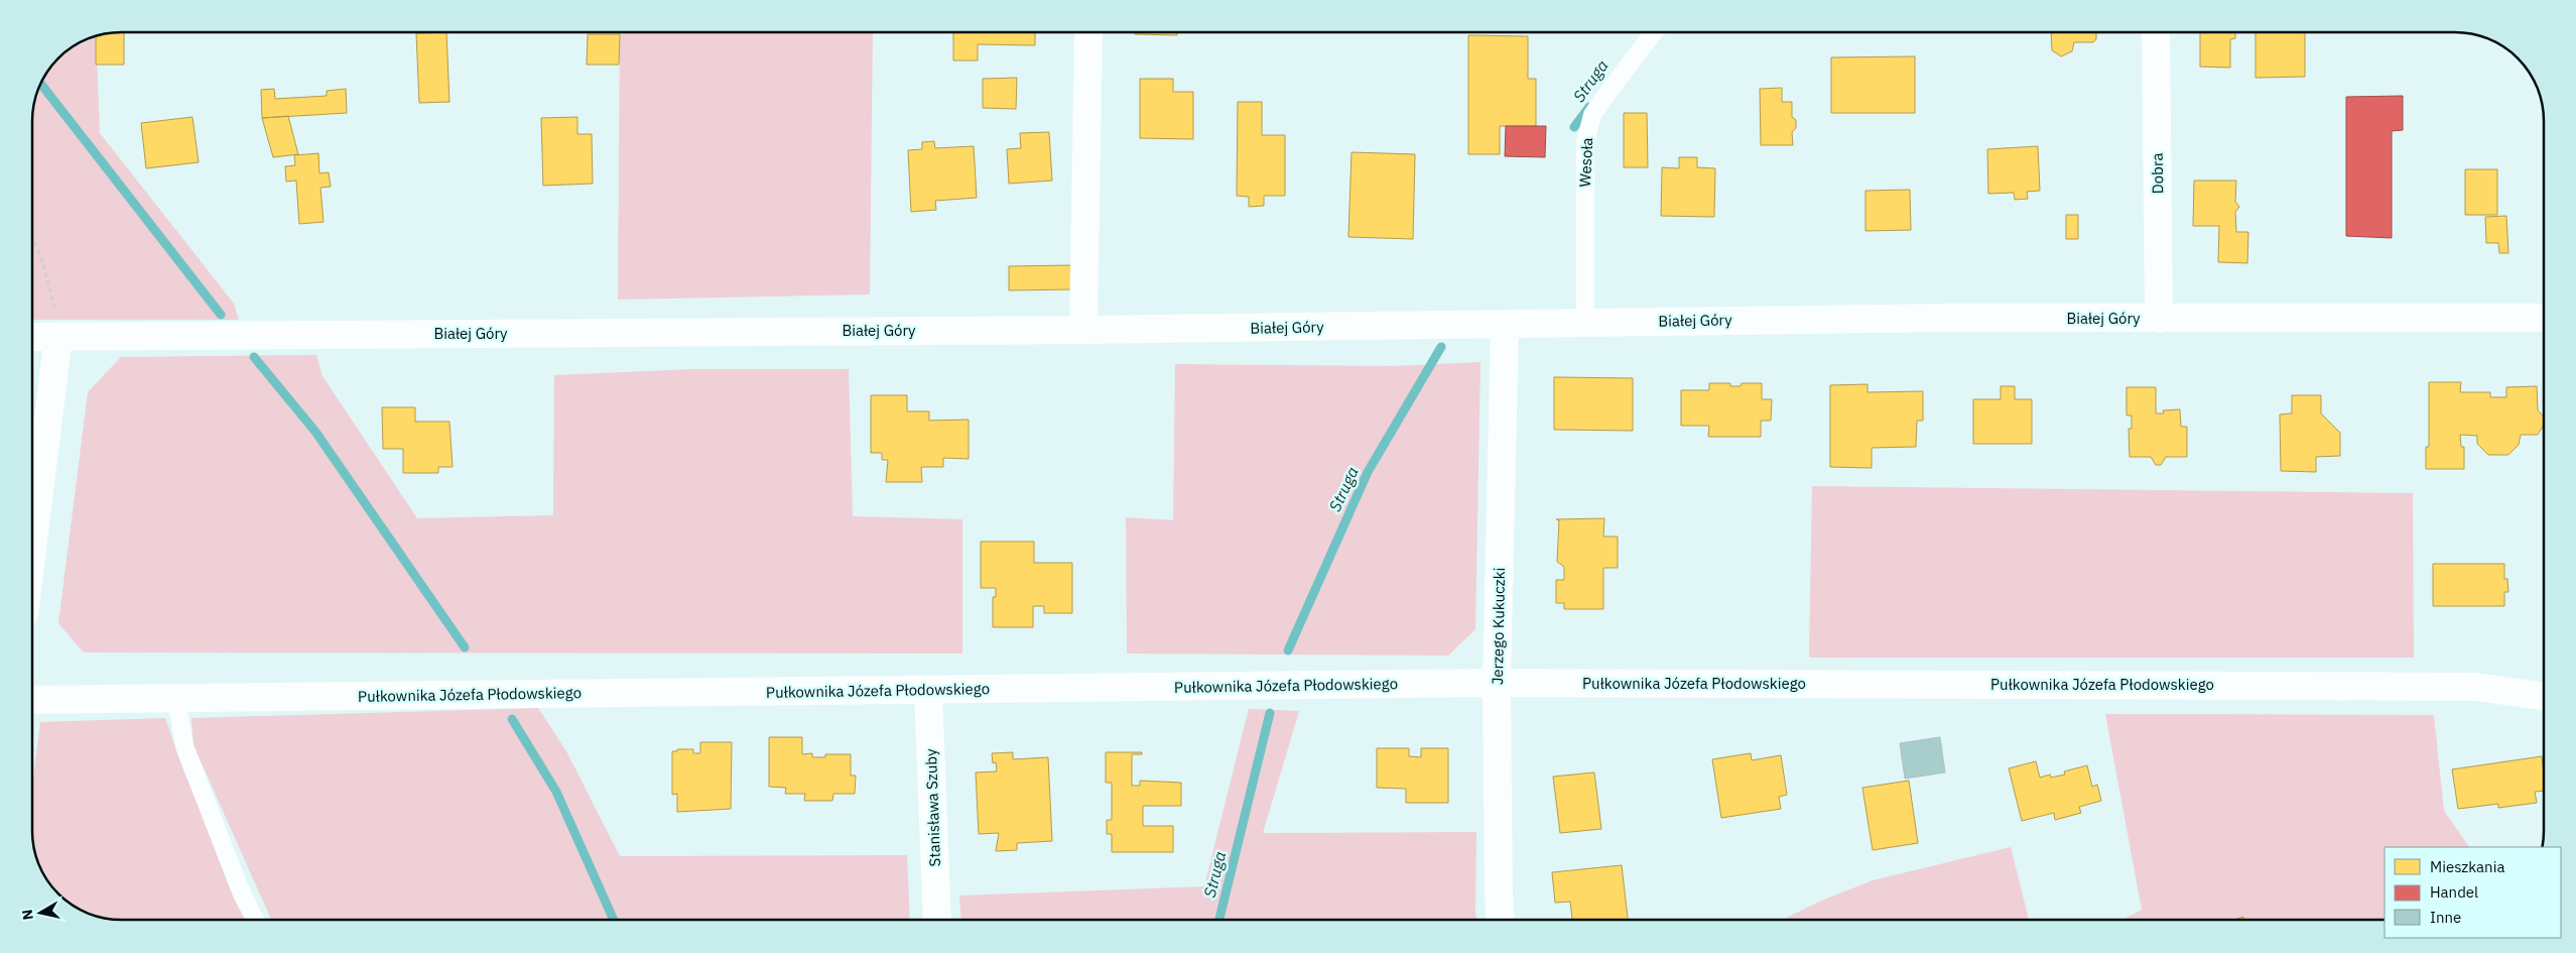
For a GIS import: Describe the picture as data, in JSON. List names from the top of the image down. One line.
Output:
{"streets":{"street":["Dobra","Białej Góry","Jerzego Kukuczki","Pułkownika Józefa Płodowskiego","Stanisława Szuby"],"lane":["Wesoła"]},"crossings":[["Wesoła","Białej Góry"],["Dobra","Białej Góry"],["Białej Góry","Jerzego Kukuczki"],["Jerzego Kukuczki","Pułkownika Józefa Płodowskiego"],["Pułkownika Józefa Płodowskiego","Stanisława Szuby"]],"water":["Struga"],"legend":["Mieszkania","Handel","Inne"],"north":"left"}
